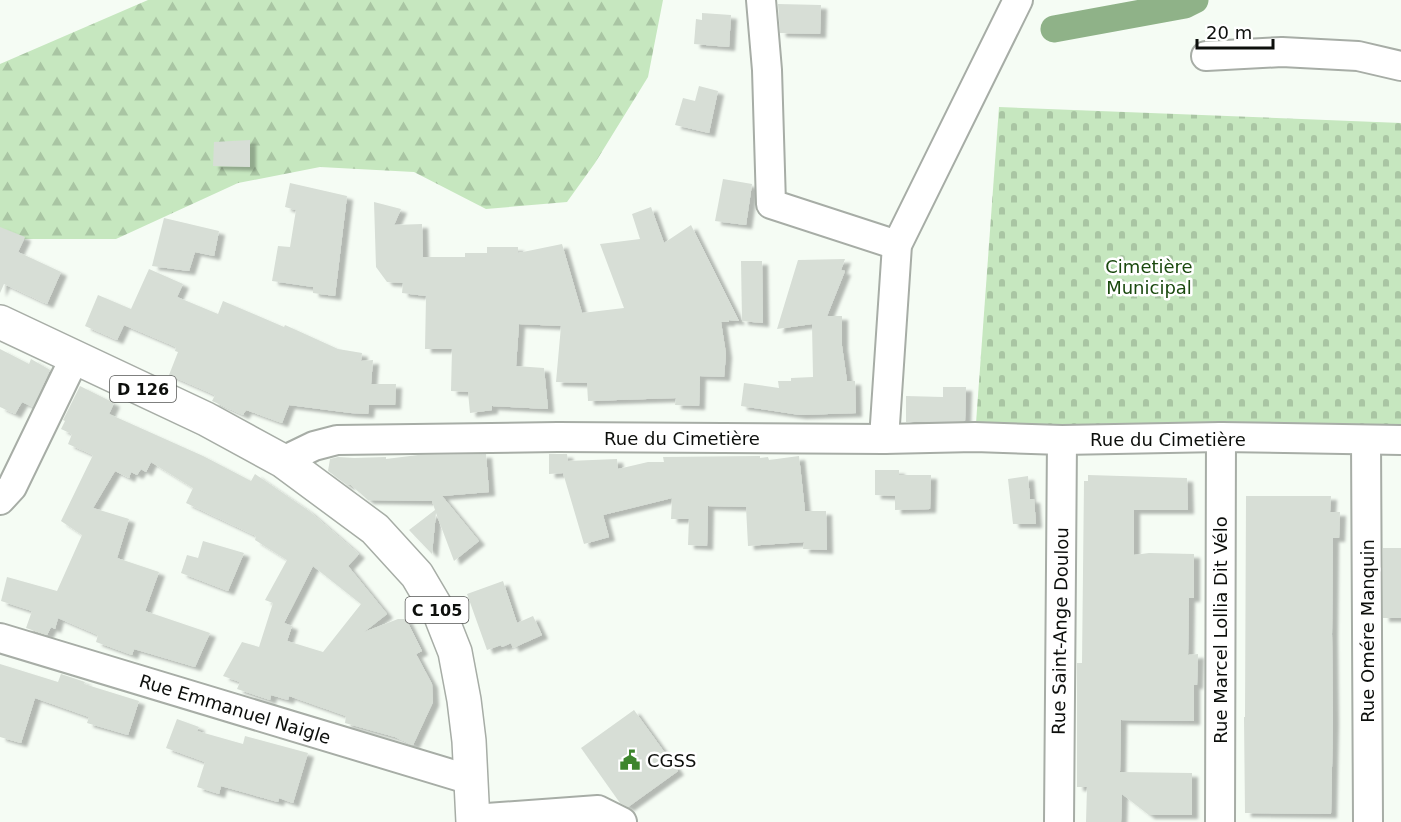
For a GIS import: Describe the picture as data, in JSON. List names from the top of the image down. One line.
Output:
{"streets":{"main road":["D 126","C 105"],"street":["Rue du Cimetière","Rue Marcel Lollia Dit Vélo","Rue Saint-Ange Doulou","Rue Omére Manquin","Rue Emmanuel Naigle"]},"crossings":[["D 126","Rue du Cimetière"],["D 126","C 105"],["Rue du Cimetière","C 105"],["Rue du Cimetière","Rue Marcel Lollia Dit Vélo"],["Rue du Cimetière","Rue Saint-Ange Doulou"],["Rue du Cimetière","Rue Omére Manquin"],["C 105","Rue Emmanuel Naigle"]],"parks":["Cimetière Municipal"],"places":{"public building":["CGSS"]},"scale_bar":"20 m"}
